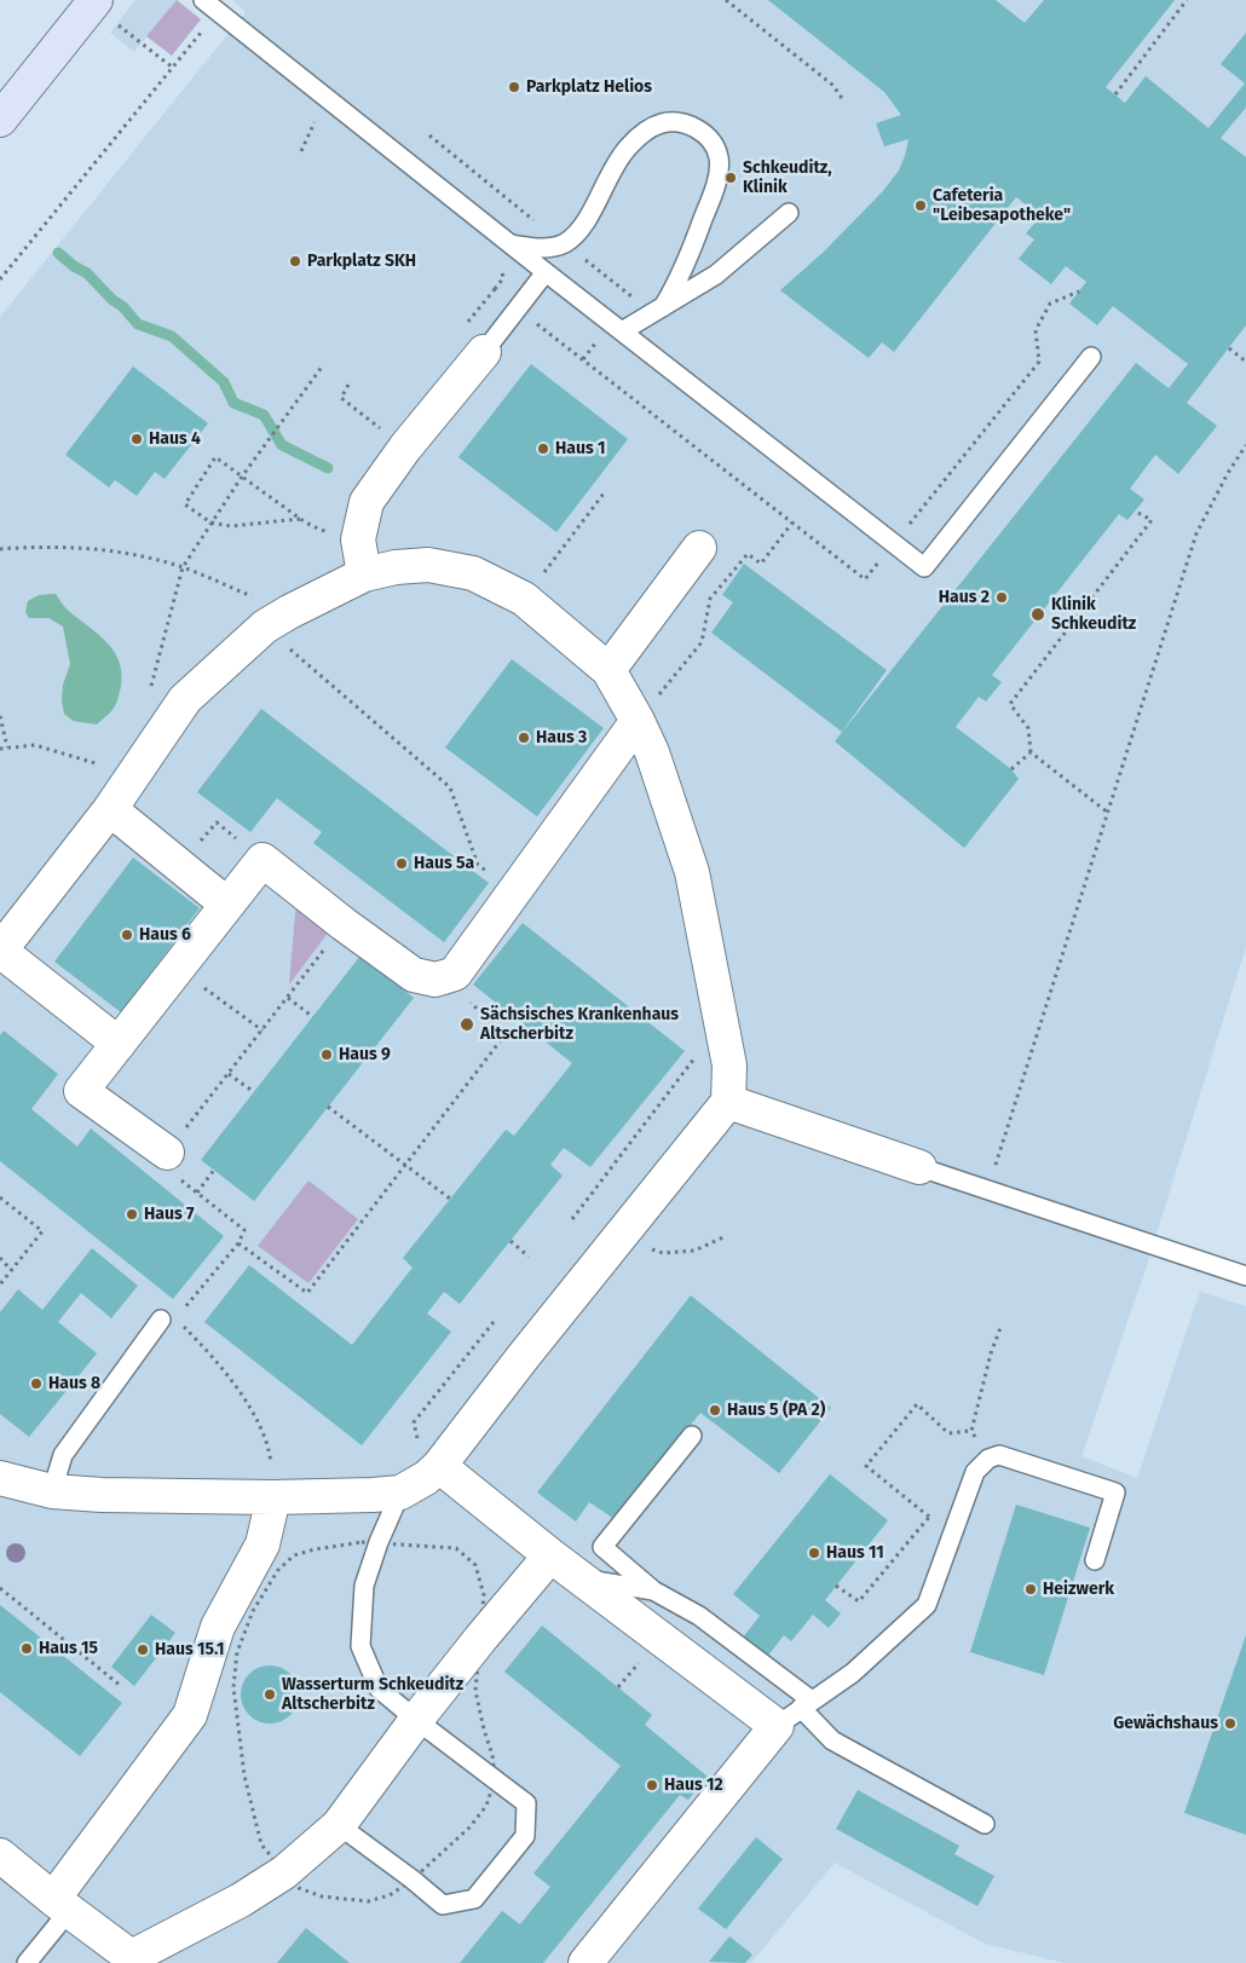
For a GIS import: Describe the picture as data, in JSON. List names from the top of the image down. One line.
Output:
{"places":["Parkplatz Helios","Schkeuditz, Klinik","Cafeteria \"Leibesapotheke\"","Parkplatz SKH","Haus 4","Haus 1","Haus 2","Klinik Schkeuditz","Haus 3","Haus 5a","Haus 6","Sächsisches Krankenhaus Altscherbitz","Haus 9","Haus 7","Haus 8","Haus 5 (PA 2)","Haus 11","Heizwerk","Haus 15","Haus 15.1","Wasserturm Schkeuditz Altscherbitz","Gewächshaus","Haus 12"]}
